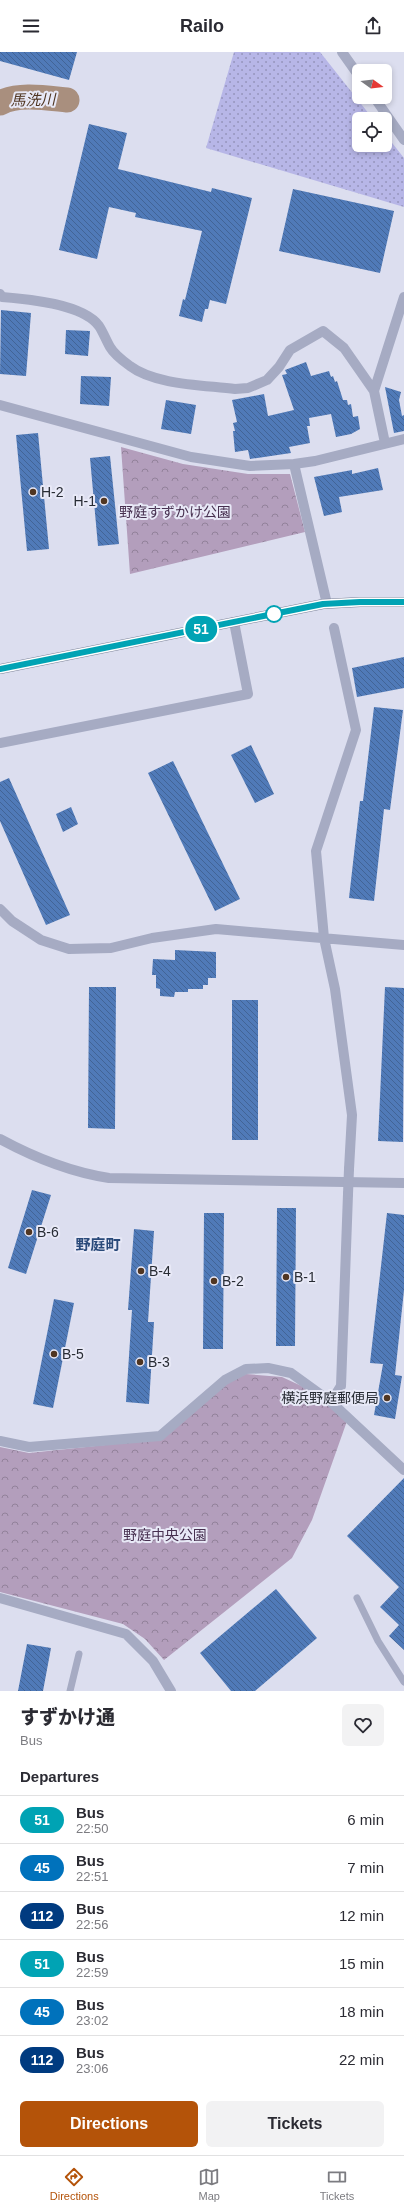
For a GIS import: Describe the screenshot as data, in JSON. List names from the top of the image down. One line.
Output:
{"districts":["野庭町"],"water":["馬洗川"],"parks":["野庭すずかけ公園","野庭中央公園"],"places":["H-2","H-1","B-6","B-4","B-1","B-2","B-5","B-3","横浜野庭郵便局"],"lines":["bus line 51"],"north":"right","page":{"header":"Railo","on_map":"51","heading":[["すずかけ通","Bus"],"Departures"],"list":[{"mark":"51","name":"Bus","note":"22:50","value":"6 min"},{"mark":"45","name":"Bus","note":"22:51","value":"7 min"},{"mark":"112","name":"Bus","note":"22:56","value":"12 min"},{"mark":"51","name":"Bus","note":"22:59","value":"15 min"},{"mark":"45","name":"Bus","note":"23:02","value":"18 min"},{"mark":"112","name":"Bus","note":"23:06","value":"22 min"}],"buttons":["Directions","Tickets"],"tabs":["Directions","Map","Tickets"]}}
